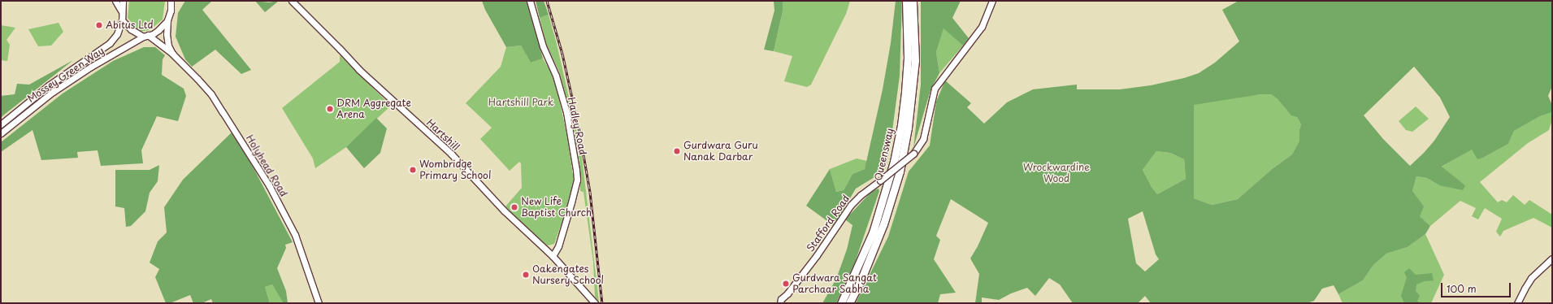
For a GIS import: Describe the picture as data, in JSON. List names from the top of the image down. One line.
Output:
{"streets":{"highway":["Queensway"],"street":["Mossey Green Way","Hadley Road","Hartshill","Holyhead Road","Stafford Road"]},"crossings":[["Mossey Green Way","Holyhead Road"],["Hadley Road","Hartshill"]],"parks":["Hartshill Park","Wrockwardine Wood"],"places":["Abitus Ltd","DRM Aggregate Arena","Gurdwara Guru Nanak Darbar","Wombridge Primary School","New Life Baptist Church","Oakengates Nursery School","Gurdwara Sangat Parchaar Sabha"],"scale_bar":"100 m"}
